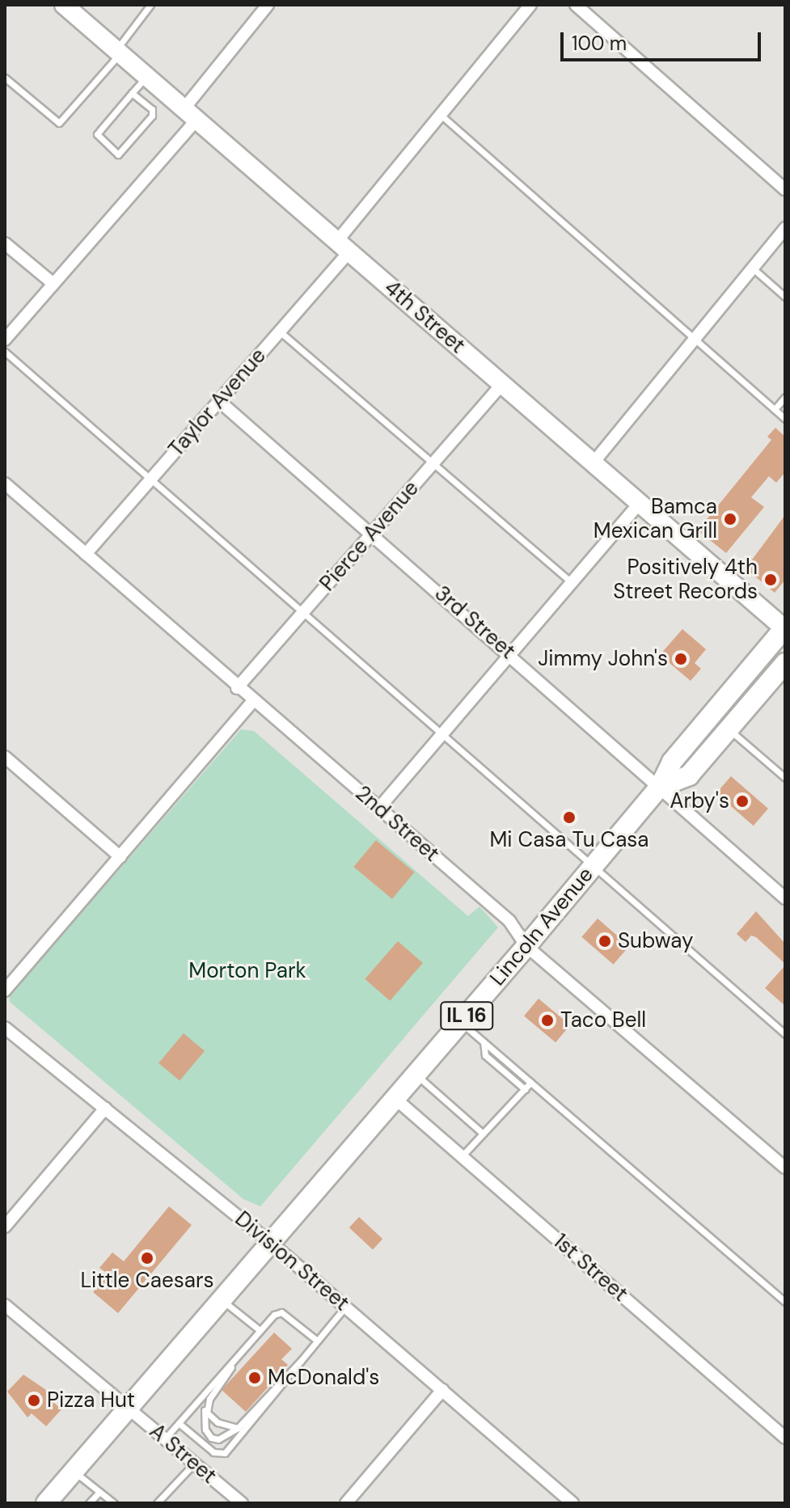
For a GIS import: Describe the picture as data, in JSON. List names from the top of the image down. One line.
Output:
{"streets":{"main road":["Lincoln Avenue","IL 16"],"street":["4th Street","Taylor Avenue","Pierce Avenue","3rd Street","2nd Street","Division Street","1st Street","A Street"]},"crossings":[["4th Street","Taylor Avenue"],["4th Street","Pierce Avenue"],["4th Street","Lincoln Avenue"],["Taylor Avenue","3rd Street"],["Taylor Avenue","2nd Street"],["Pierce Avenue","3rd Street"],["Pierce Avenue","2nd Street"],["3rd Street","Lincoln Avenue"],["2nd Street","Lincoln Avenue"],["Lincoln Avenue","IL 16"],["Lincoln Avenue","Division Street"],["Lincoln Avenue","1st Street"],["IL 16","Division Street"],["IL 16","A Street"]],"parks":["Morton Park"],"places":["Bamca Mexican Grill","Positively 4th Street Records","Jimmy John's","Arby's","Mi Casa Tu Casa","Subway","Taco Bell","Little Caesars","McDonald's","Pizza Hut"],"scale_bar":"100 m"}
